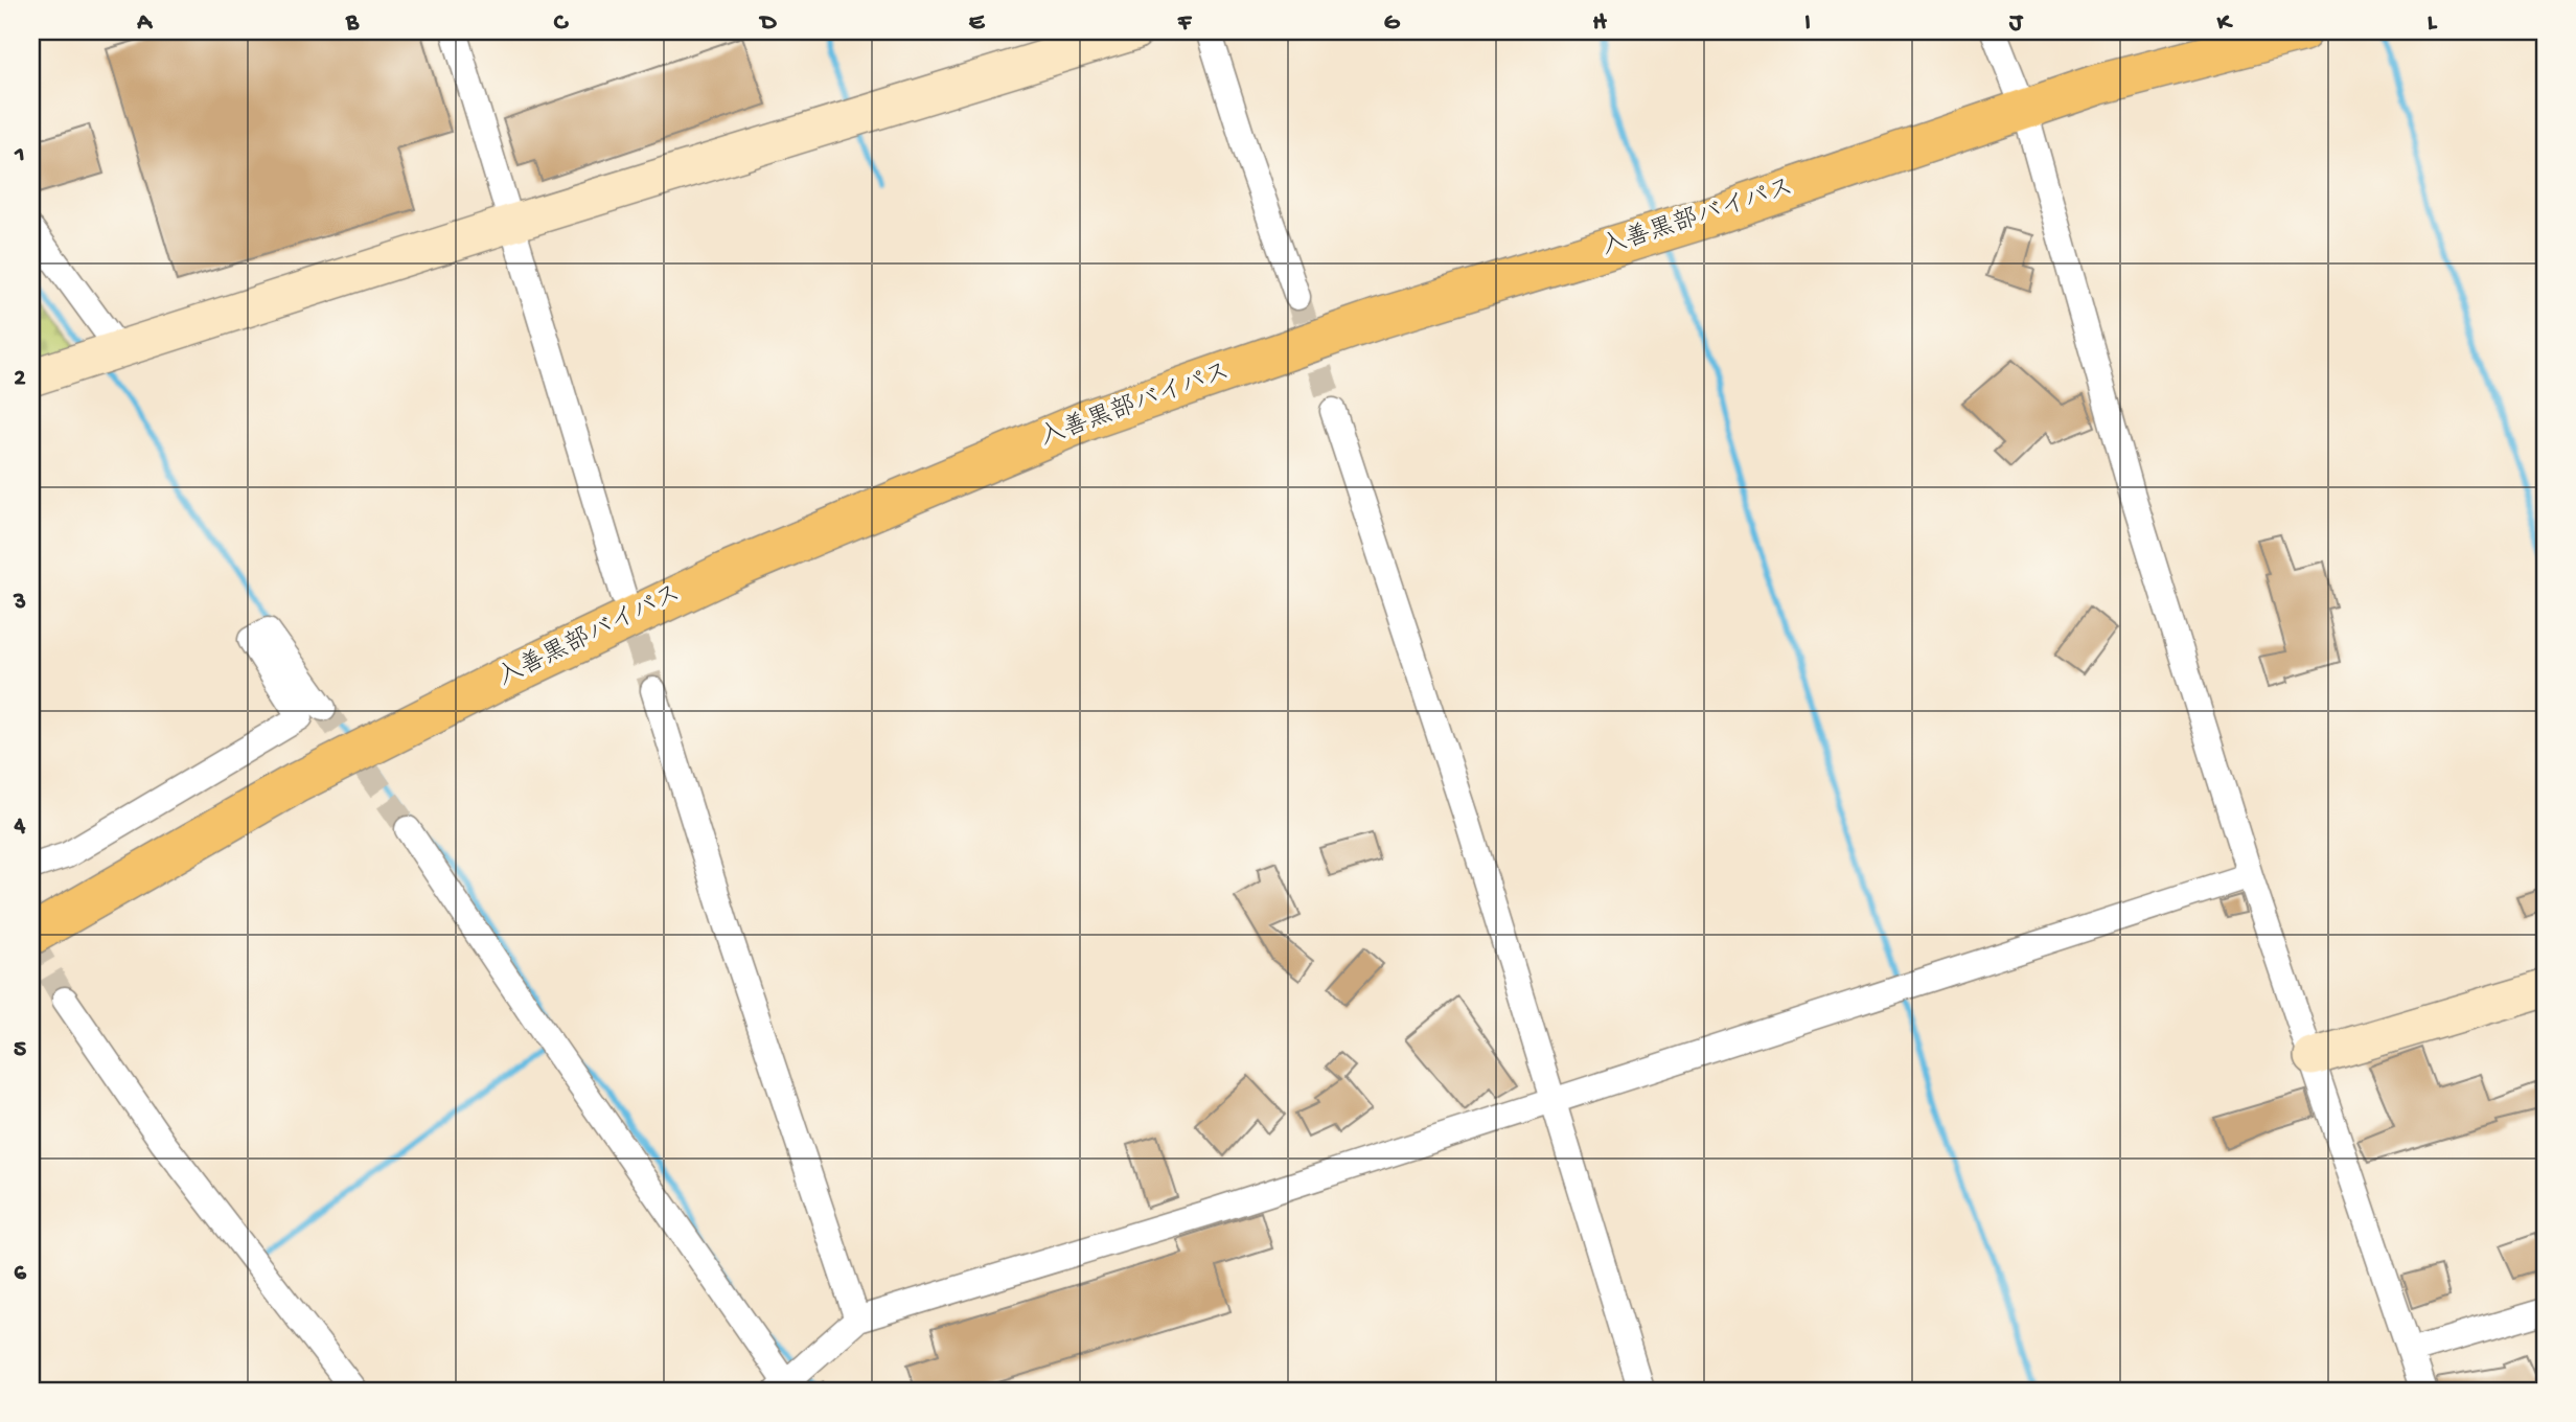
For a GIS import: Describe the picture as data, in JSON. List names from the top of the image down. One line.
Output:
{"streets":{"highway":["入善黒部バイパス"]},"grid":{"columns":["A","B","C","D","E","F","G","H","I","J","K","L"],"rows":["1","2","3","4","5","6"]}}
